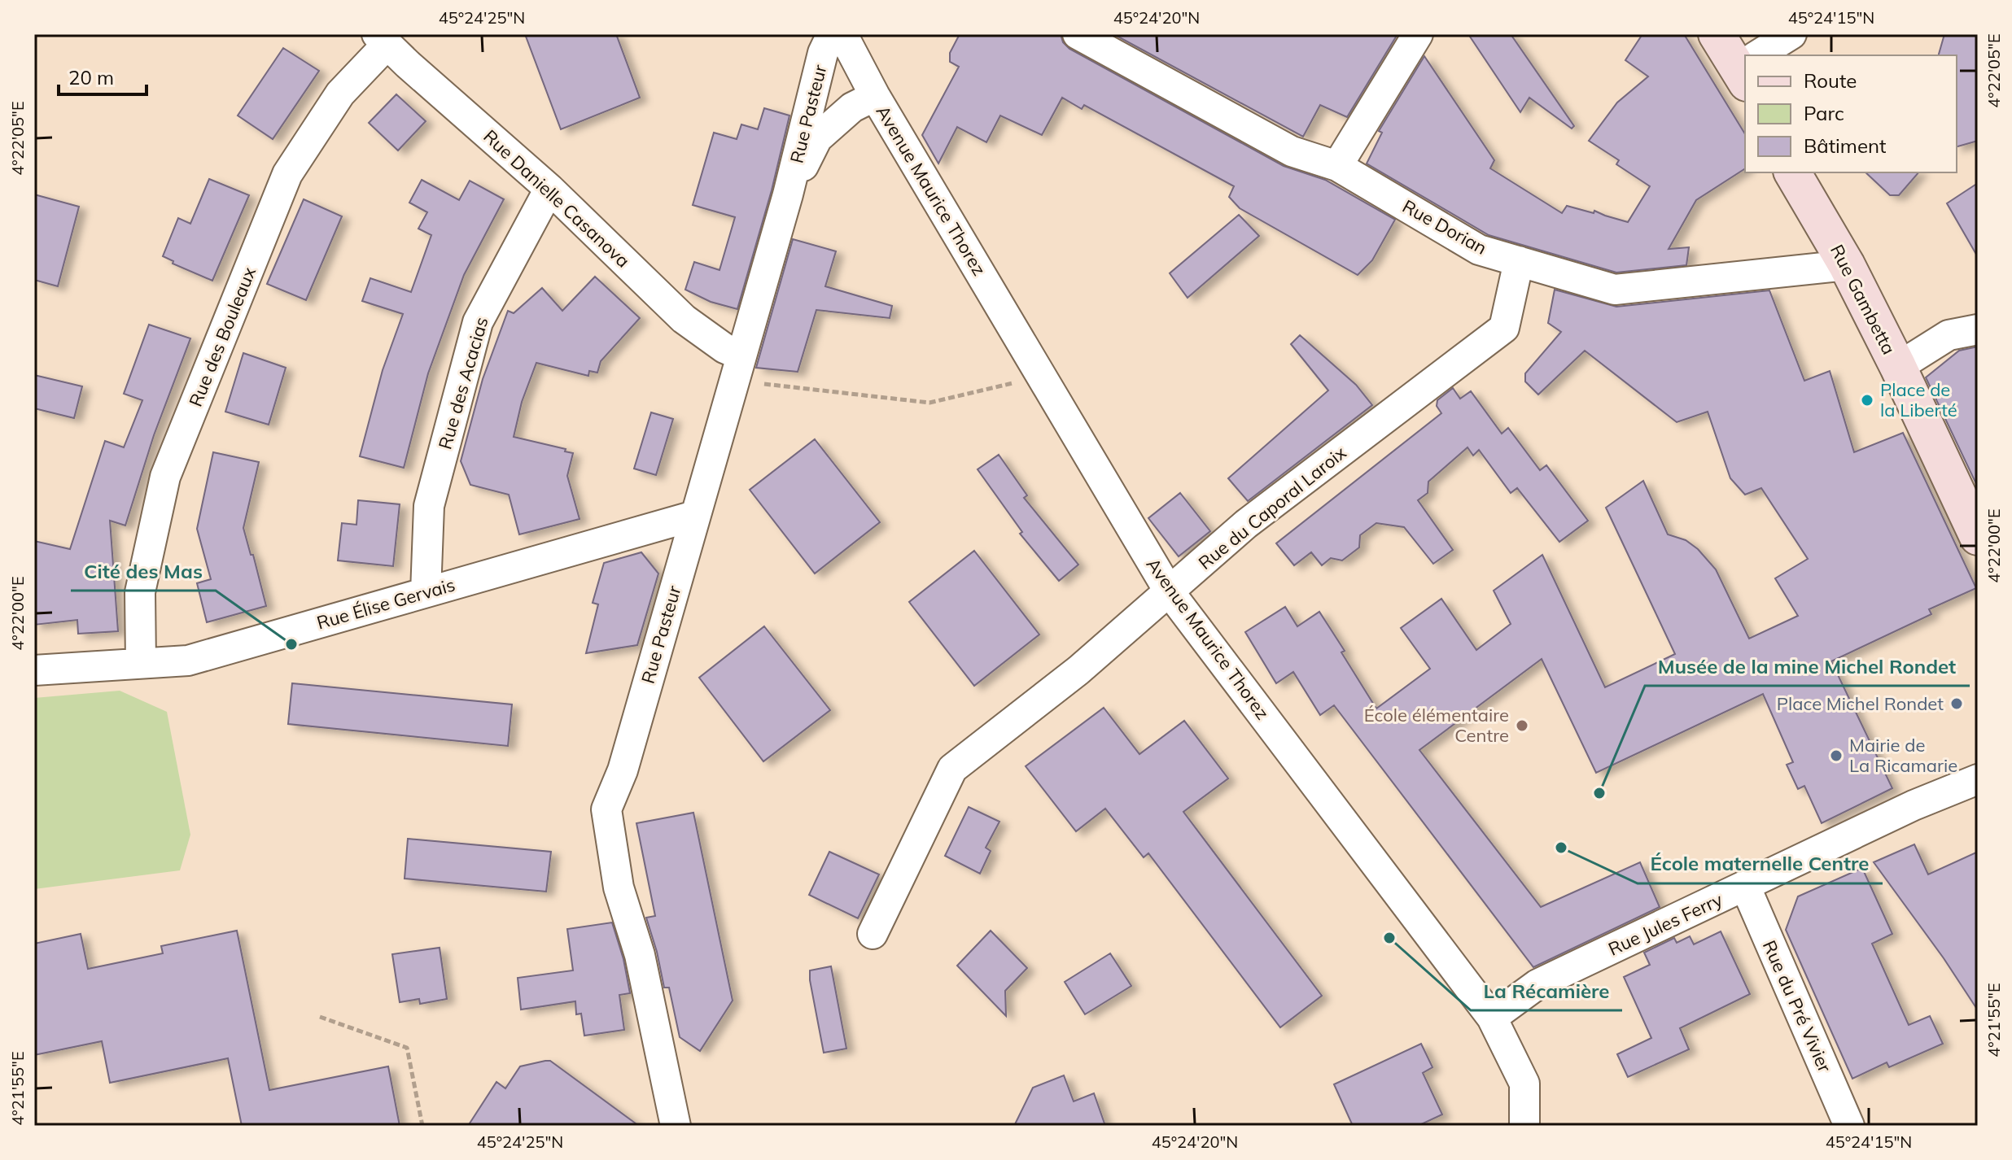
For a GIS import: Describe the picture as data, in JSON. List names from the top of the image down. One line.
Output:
{"streets":{"main road":["Rue Gambetta"],"street":["Rue Pasteur","Avenue Maurice Thorez","Rue Danielle Casanova","Rue Dorian","Rue des Bouleaux","Rue des Acacias","Rue du Caporal Laroix","Rue Élise Gervais","Rue Jules Ferry","Rue du Pré Vivier"]},"crossings":[["Rue Pasteur","Avenue Maurice Thorez"],["Rue Pasteur","Rue Danielle Casanova"],["Rue Pasteur","Rue Élise Gervais"],["Avenue Maurice Thorez","Rue du Caporal Laroix"],["Avenue Maurice Thorez","Rue Jules Ferry"],["Rue Danielle Casanova","Rue des Bouleaux"],["Rue Danielle Casanova","Rue des Acacias"],["Rue Dorian","Rue Gambetta"],["Rue Dorian","Rue du Caporal Laroix"],["Rue des Bouleaux","Rue Élise Gervais"],["Rue des Acacias","Rue Élise Gervais"],["Rue Jules Ferry","Rue du Pré Vivier"]],"places":["Place de la Liberté","Cité des Mas","Place Michel Rondet","École élémentaire Centre","Mairie de La Ricamarie","Musée de la mine Michel Rondet","École maternelle Centre","La Récamière"],"legend":["Route","Parc","Bâtiment"],"scale_bar":"20 m","coordinates":["45°24'25\"N","45°24'20\"N","45°24'15\"N","4°22'05\"E","4°22'00\"E","4°21'55\"E"]}
